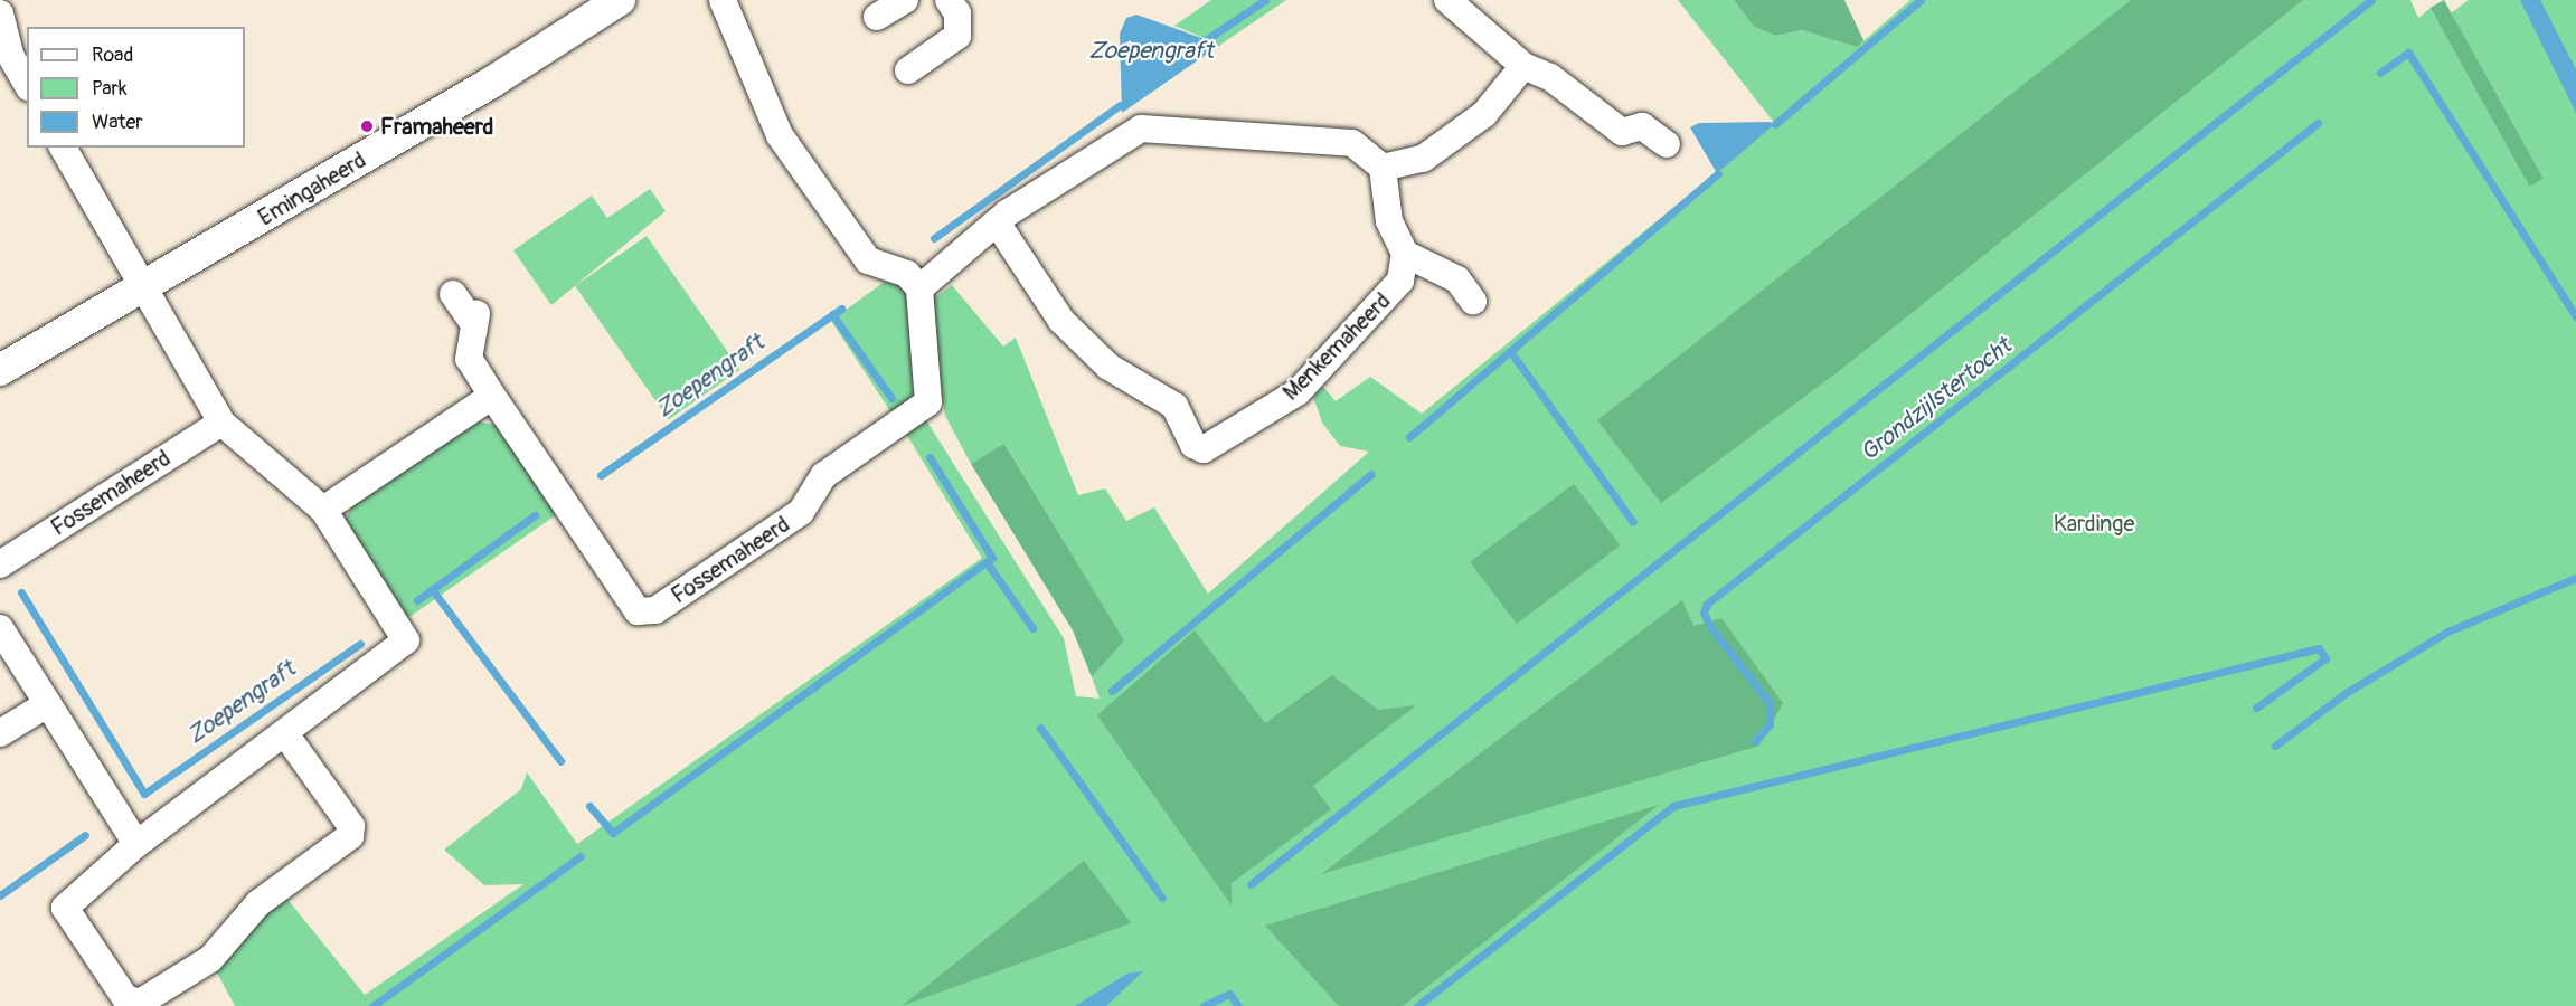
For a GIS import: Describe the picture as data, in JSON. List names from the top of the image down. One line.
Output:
{"streets":{"street":["Emingaheerd","Menkemaheerd","Fossemaheerd"]},"water":["Zoepengraft","Grondzijlstertocht"],"parks":["Kardinge"],"places":["Framaheerd"],"legend":["Road","Park","Water"]}
